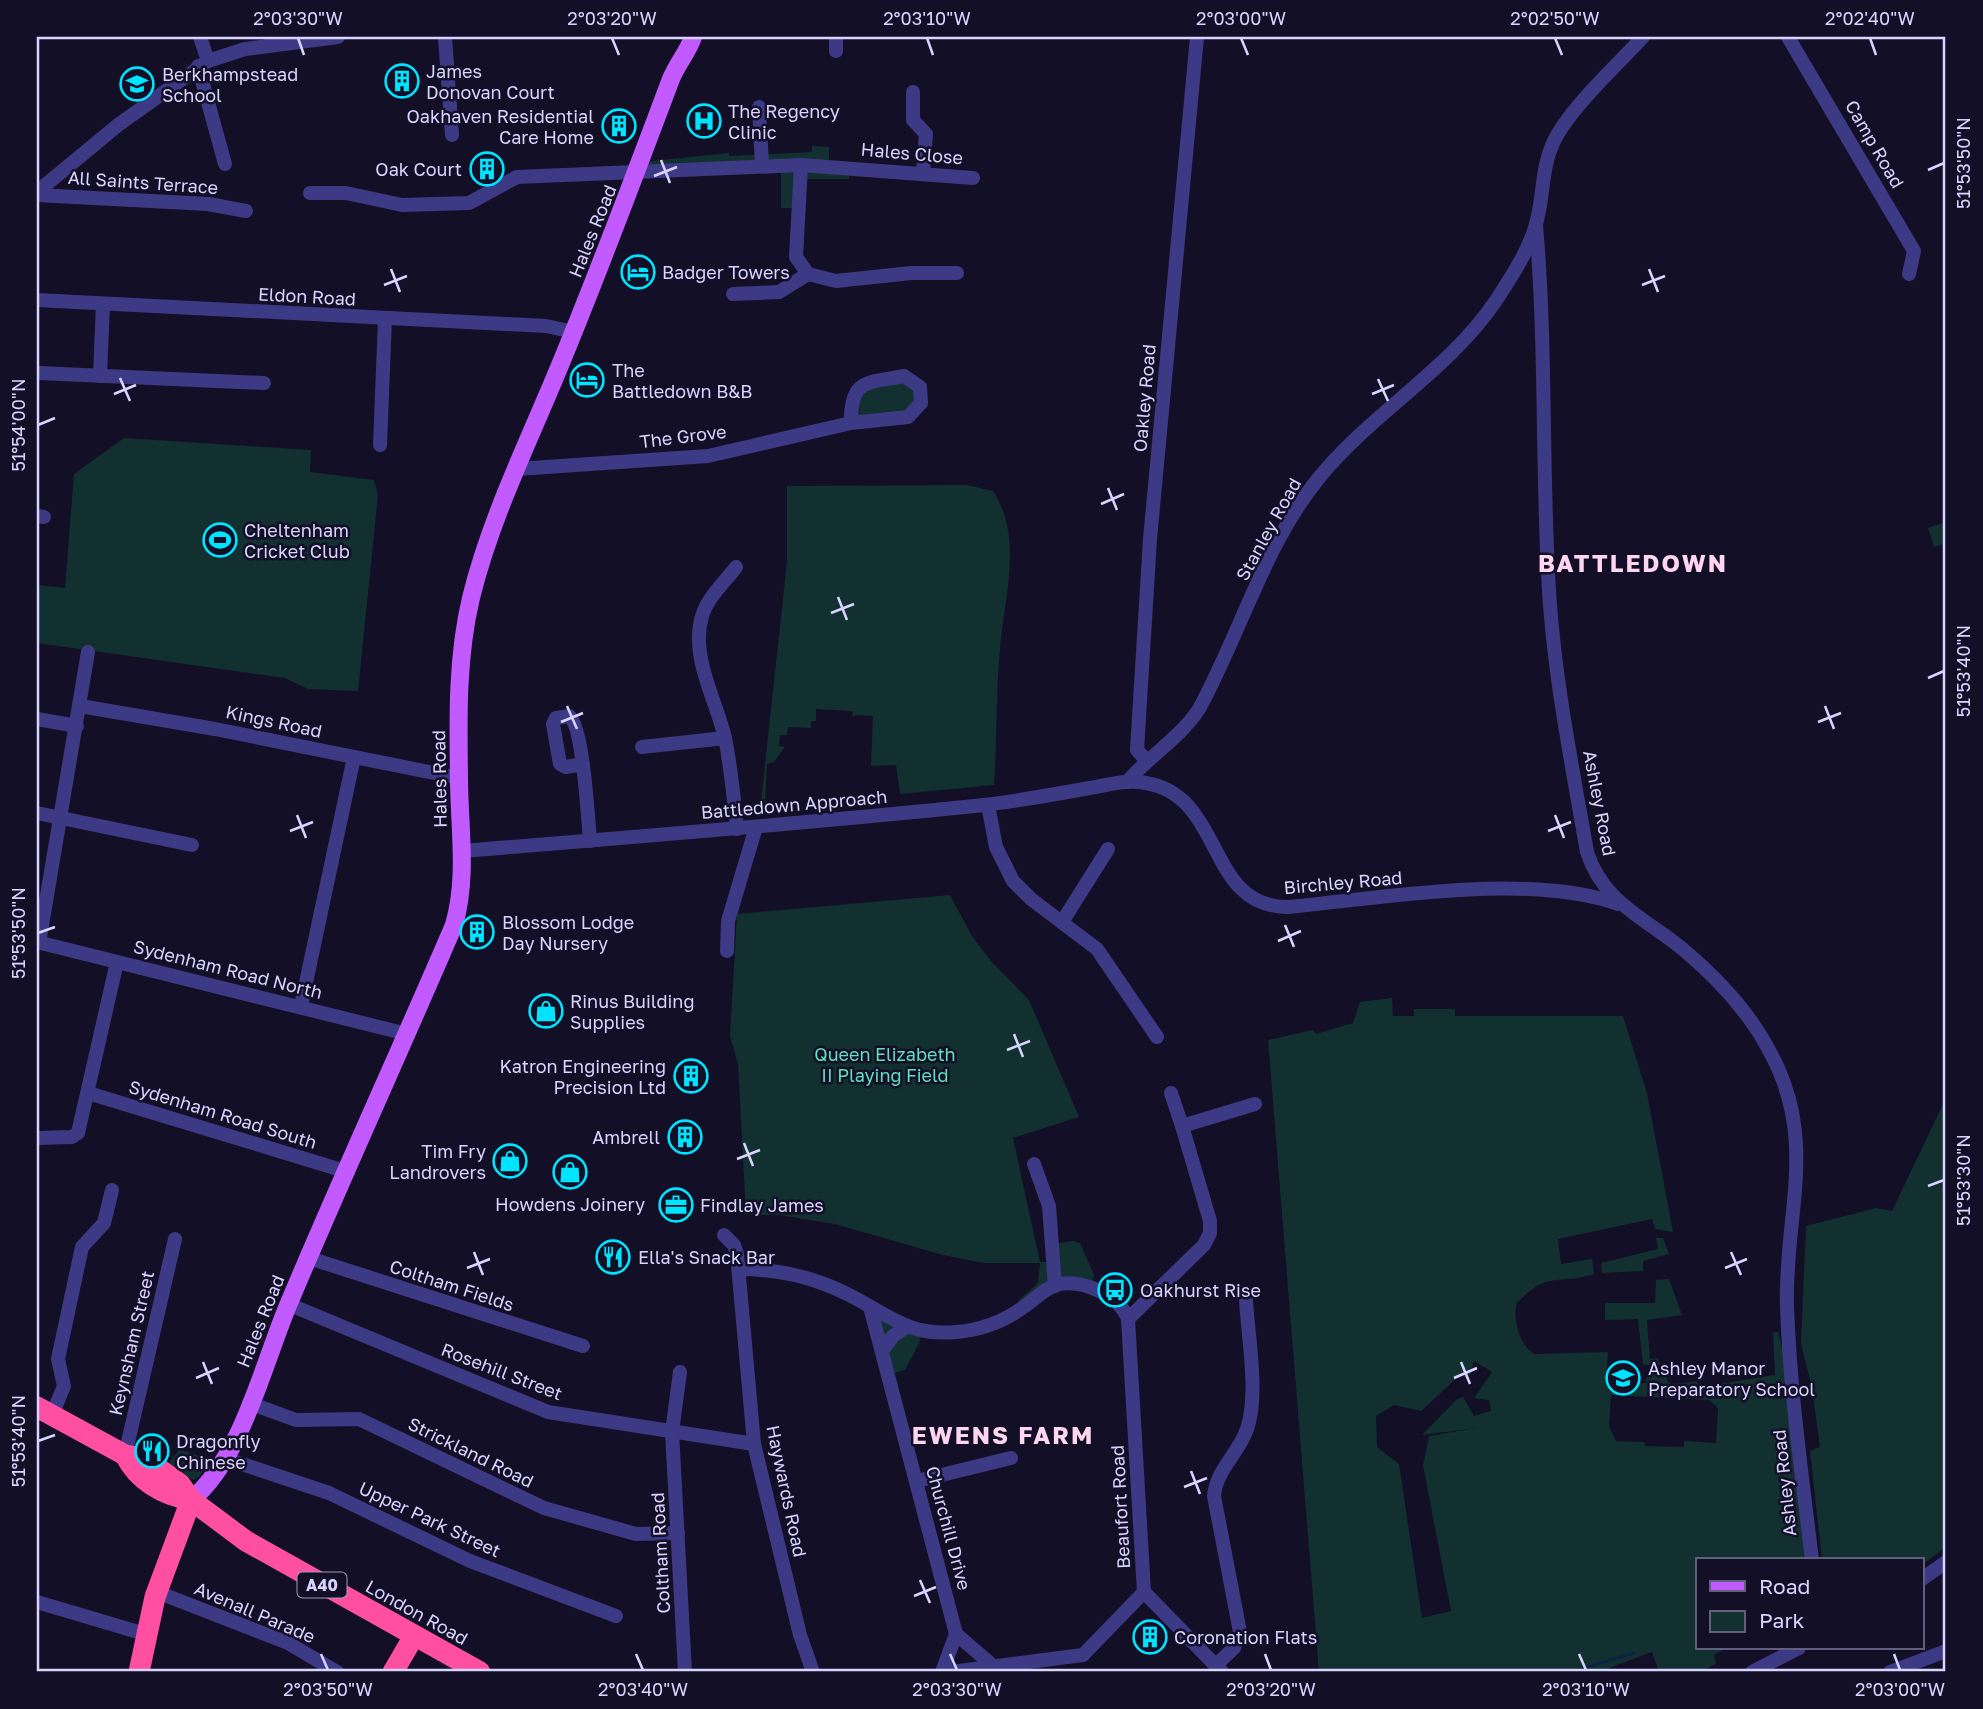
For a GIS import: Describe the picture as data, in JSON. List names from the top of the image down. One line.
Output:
{"streets":{"highway":["A40","London Road"],"main road":["Hales Road"],"street":["Camp Road","Hales Close","All Saints Terrace","Eldon Road","Oakley Road","The Grove","Stanley Road","Kings Road","Ashley Road","Battledown Approach","Birchley Road","Sydenham Road North","Sydenham Road South","Coltham Fields","Keynsham Street","Rosehill Street","Strickland Road","Haywards Road","Beaufort Road","Upper Park Street","Churchill Drive","Coltham Road","Avenall Parade"]},"crossings":[["Hales Close","Hales Road"],["Hales Road","Eldon Road"],["Hales Road","The Grove"],["Hales Road","Kings Road"],["Hales Road","Battledown Approach"],["Hales Road","Sydenham Road North"],["Hales Road","Sydenham Road South"],["Hales Road","Coltham Fields"],["Hales Road","Rosehill Street"],["Hales Road","Strickland Road"],["Hales Road","Upper Park Street"],["Hales Road","London Road"],["Oakley Road","Stanley Road"],["Stanley Road","Ashley Road"],["Stanley Road","Battledown Approach"],["Stanley Road","Birchley Road"],["Ashley Road","Birchley Road"],["Battledown Approach","Birchley Road"],["Keynsham Street","London Road"],["Rosehill Street","Haywards Road"],["Rosehill Street","Coltham Road"],["Strickland Road","Coltham Road"]],"districts":["BATTLEDOWN","EWENS FARM"],"parks":["Queen Elizabeth II Playing Field"],"places":{"building":["James Donovan Court","Oakhaven Residential Care Home","Oak Court","Blossom Lodge Day Nursery","Katron Engineering Precision Ltd","Ambrell","Coronation Flats"],"school or university":["Berkhampstead School","Ashley Manor Preparatory School"],"hospital":["The Regency Clinic"],"hotel":["Badger Towers","The Battledown B&B"],"sports":["Cheltenham Cricket Club"],"shop":["Rinus Building Supplies","Tim Fry Landrovers","Howdens Joinery"],"office":["Findlay James"],"restaurant":["Ella's Snack Bar","Dragonfly Chinese"],"bus stop":["Oakhurst Rise"]},"legend":["Road","Park"],"coordinates":["2°03'30\"W","2°03'20\"W","2°03'10\"W","2°03'00\"W","2°02'50\"W","2°02'40\"W","51°53'50\"N","51°54'00\"N","51°53'40\"N","51°53'30\"N","2°03'50\"W","2°03'40\"W"]}
